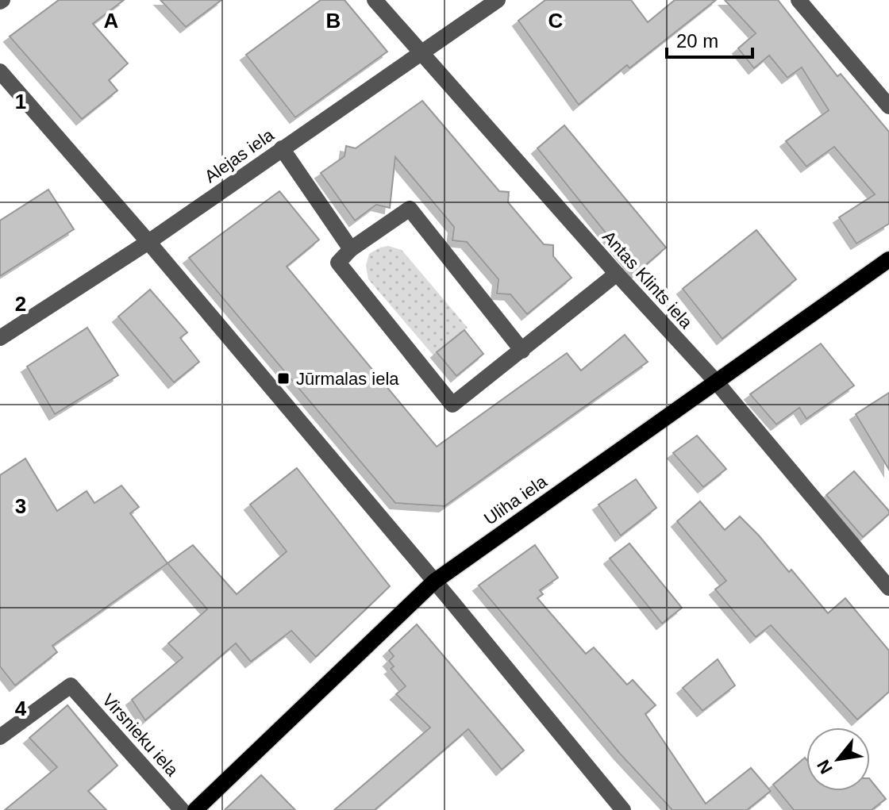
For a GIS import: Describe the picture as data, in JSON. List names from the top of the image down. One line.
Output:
{"streets":{"main road":["Uliha iela"],"street":["Alejas iela","Antas Klints iela","Virsnieku iela"]},"crossings":[["Alejas iela","Antas Klints iela"],["Antas Klints iela","Uliha iela"]],"places":{"transit":["Jūrmalas iela"]},"scale_bar":"20 m","north":"bottom left","grid":{"columns":["A","B","C"],"rows":["1","2","3","4"]}}
